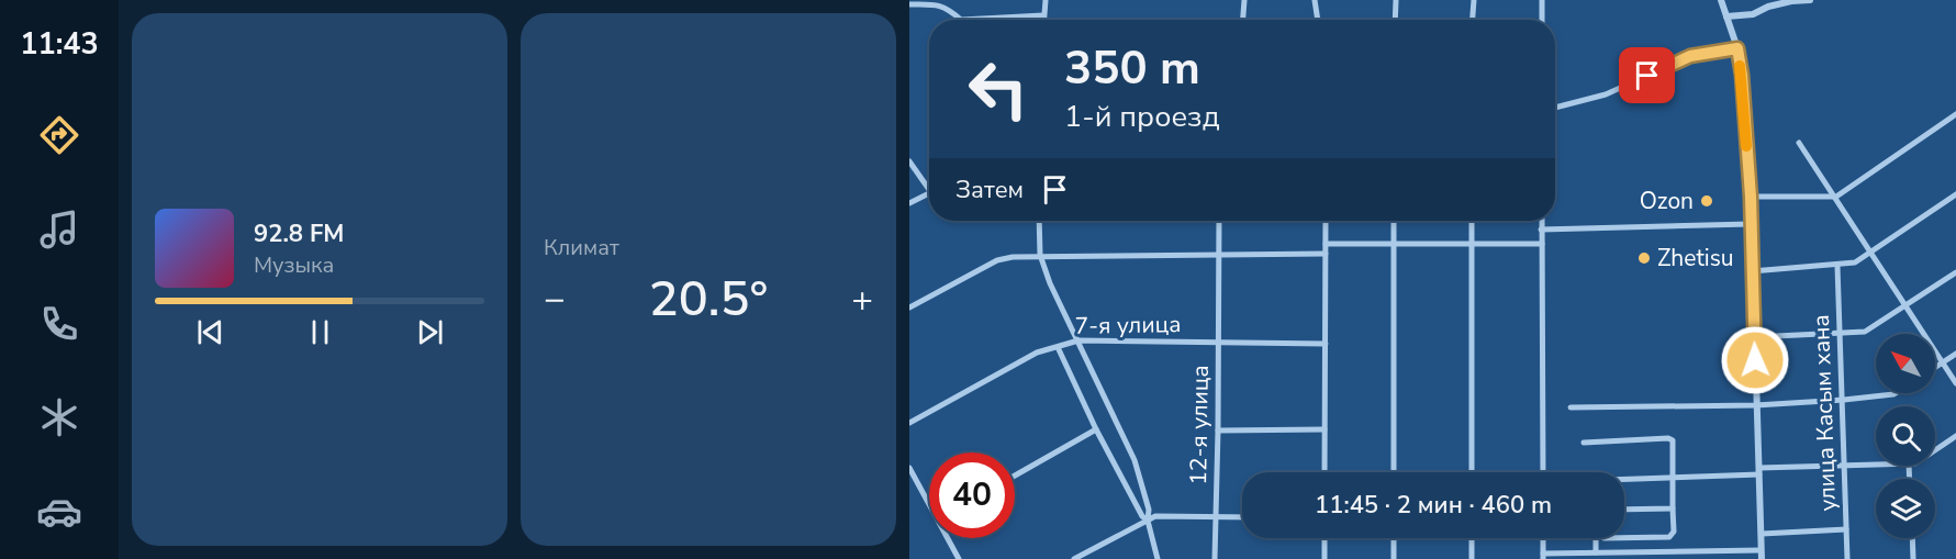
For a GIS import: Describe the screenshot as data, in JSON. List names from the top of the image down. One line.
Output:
{"streets":{"street":["7-я улица","улица Касым хана","12-я улица"]},"crossings":[["7-я улица","12-я улица"]],"places":["Ozon","Zhetisu"],"north":"top left","page":{"tabs":"11:43","tile":"Климат","turn":["350 m","1-й проезд"],"then":"Затем","song":["92.8 FM","Музыка"],"heat":["−","20.5°","+"],"limit":"40","trip":"11:45 · 2 мин · 460 m"}}
